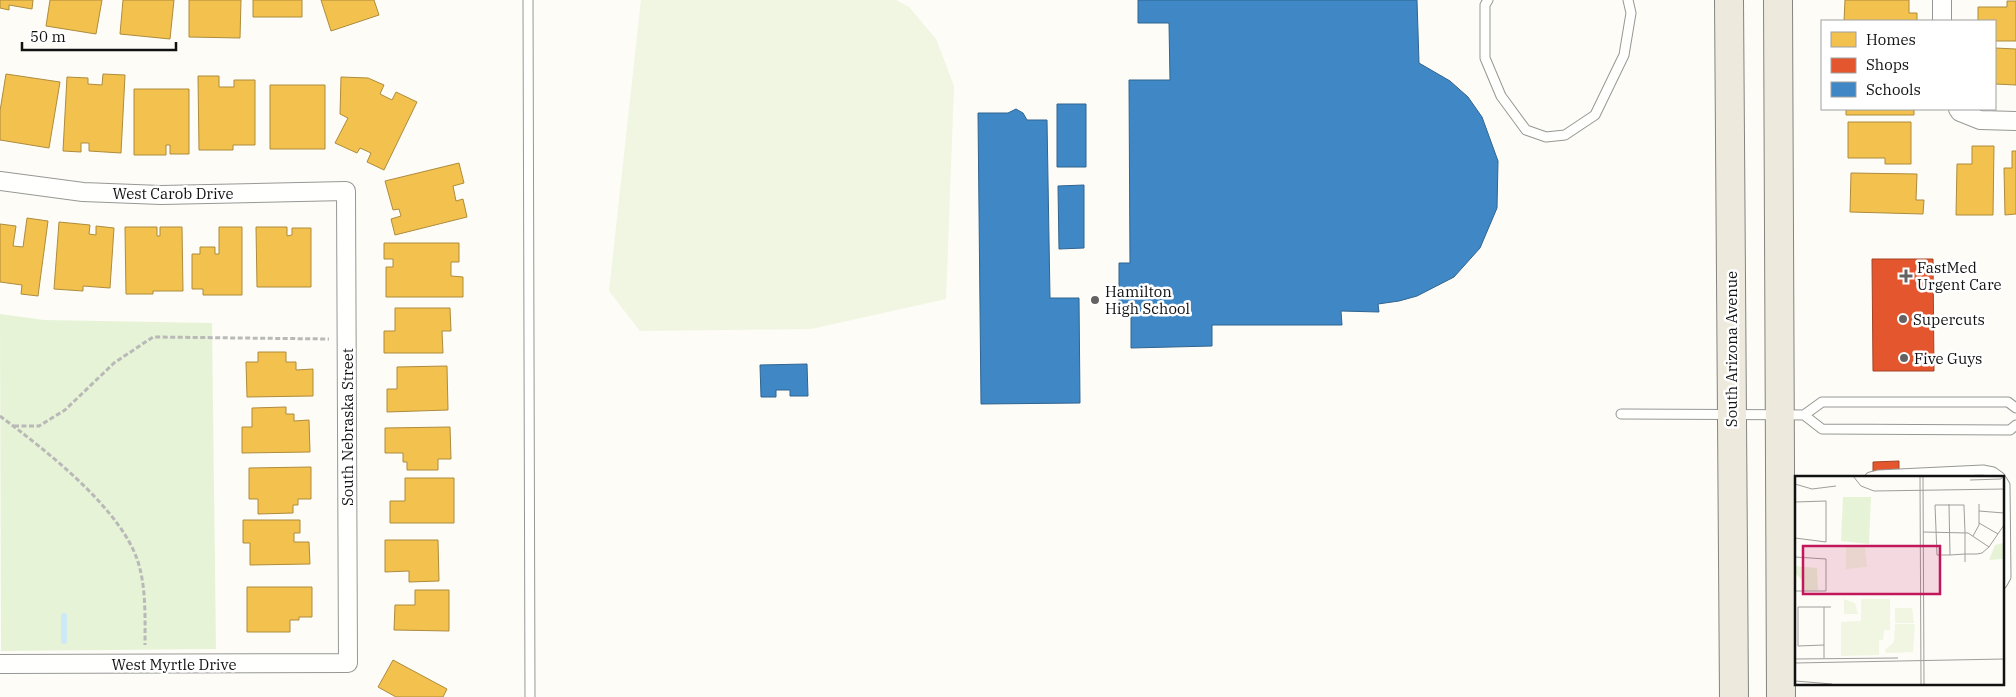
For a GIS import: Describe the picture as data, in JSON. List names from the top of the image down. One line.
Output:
{"streets":{"main road":["South Arizona Avenue"],"street":["West Carob Drive","South Nebraska Street","West Myrtle Drive"]},"crossings":[["West Carob Drive","South Nebraska Street"],["South Nebraska Street","West Myrtle Drive"]],"places":{"health":["FastMed Urgent Care"],"other":["Hamilton High School","Supercuts","Five Guys"]},"legend":["Homes","Shops","Schools"],"scale_bar":"50 m"}
